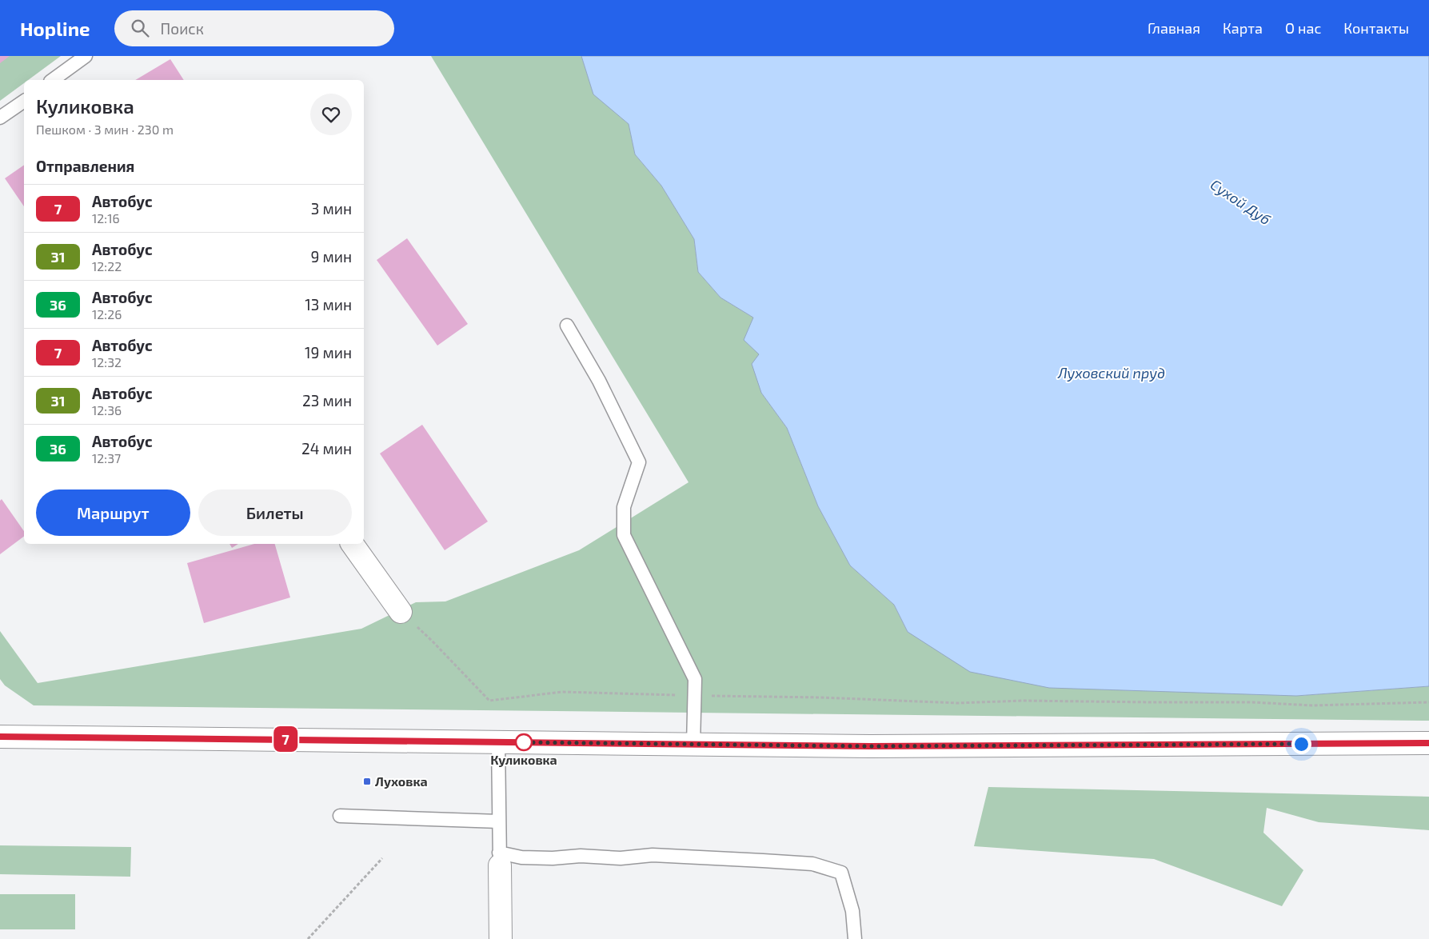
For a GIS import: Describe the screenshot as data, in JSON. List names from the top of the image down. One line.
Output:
{"water":["Сухой Дуб","Луховский пруд"],"places":{"other":["Куликовка"],"transit":["Луховка"]},"lines":["bus line 7"],"page":{"header":"Hopline","search":"Поиск","nav":["Главная","Карта","О нас","Контакты"],"on_map":"7","heading":[["Куликовка","Пешком · 3 мин · 230 m"],"Отправления"],"list":[{"mark":"7","name":"Автобус","note":"12:16","value":"3 мин"},{"mark":"31","name":"Автобус","note":"12:22","value":"9 мин"},{"mark":"36","name":"Автобус","note":"12:26","value":"13 мин"},{"mark":"7","name":"Автобус","note":"12:32","value":"19 мин"},{"mark":"31","name":"Автобус","note":"12:36","value":"23 мин"},{"mark":"36","name":"Автобус","note":"12:37","value":"24 мин"}],"buttons":["Маршрут","Билеты"]}}
